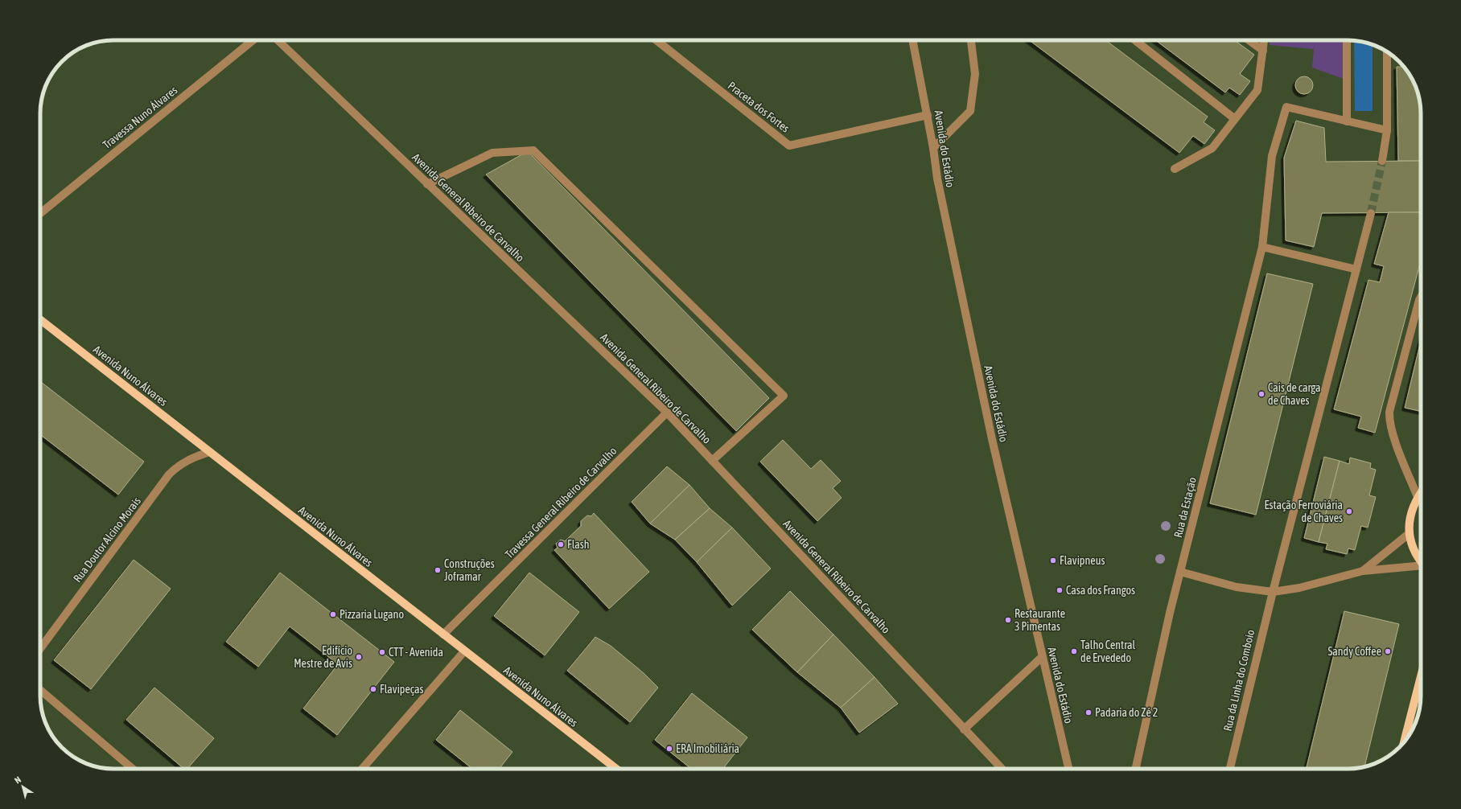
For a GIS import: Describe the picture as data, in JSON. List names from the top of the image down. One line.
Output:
{"streets":{"main road":["Avenida Nuno Álvares"],"street":["Praceta dos Fortes","Travessa Nuno Álvares","Avenida do Estádio","Avenida General Ribeiro de Carvalho","Travessa General Ribeiro de Carvalho","Rua da Estação","Rua Doutor Alcino Morais","Rua da Linha do Comboio"]},"crossings":[["Praceta dos Fortes","Avenida do Estádio"],["Avenida General Ribeiro de Carvalho","Travessa General Ribeiro de Carvalho"],["Avenida Nuno Álvares","Travessa General Ribeiro de Carvalho"],["Avenida Nuno Álvares","Rua Doutor Alcino Morais"]],"places":["Cais de carga de Chaves","Estação Ferroviária de Chaves","Flash","Flavipneus","Construções Joframar","Casa dos Frangos","Pizzaria Lugano","Restaurante 3 Pimentas","Talho Central de Ervededo","Sandy Coffee","CTT - Avenida","Edifício Mestre de Avis","Flavipeças","Padaria do Zé 2","ERA Imobiliária"],"north":"top left"}
